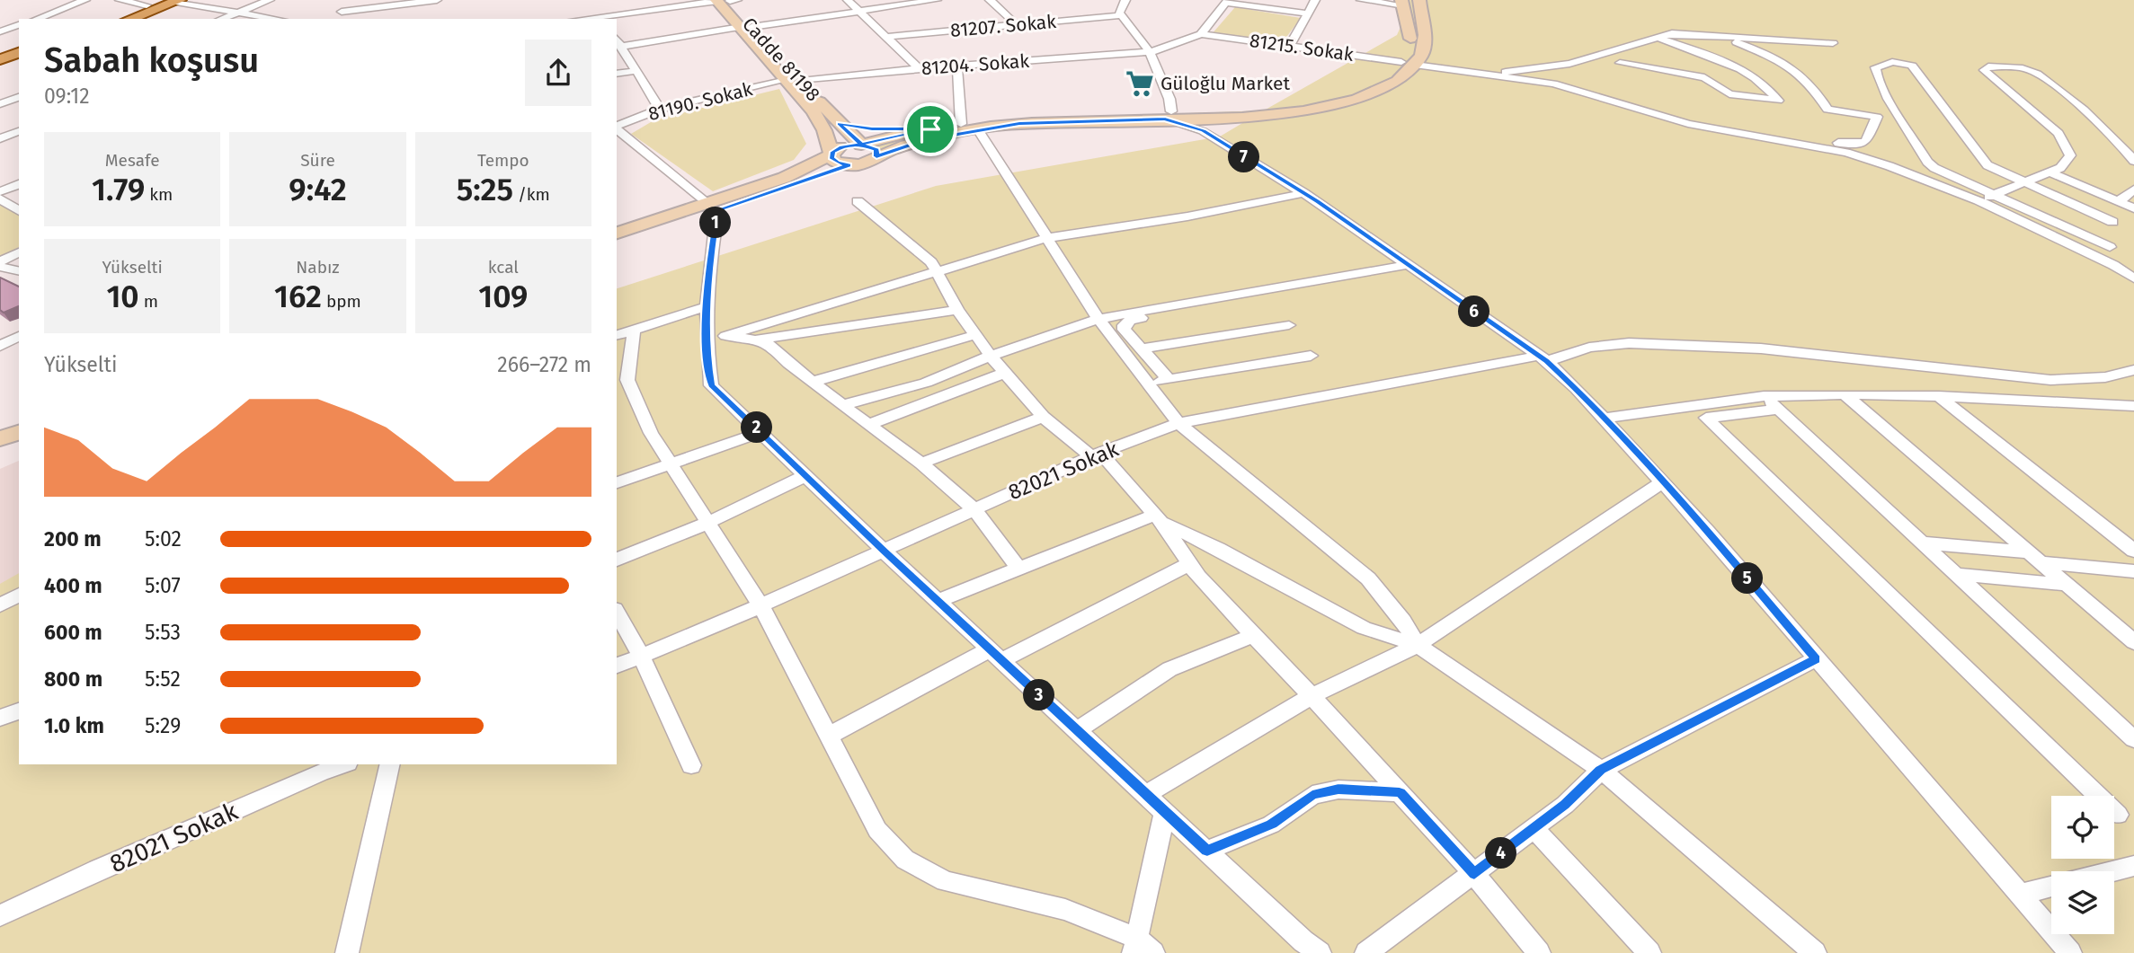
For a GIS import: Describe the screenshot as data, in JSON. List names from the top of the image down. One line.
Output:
{"streets":{"main road":["Cadde 81198"],"street":["81207. Sokak","81215. Sokak","81204. Sokak","81190. Sokak","82021 Sokak"]},"crossings":[["81215. Sokak","81204. Sokak"],["Cadde 81198","81204. Sokak"],["Cadde 81198","81190. Sokak"],["81204. Sokak","81190. Sokak"]],"places":{"supermarket":["Güloğlu Market"]},"page":{"heading":["Sabah koşusu","09:12"],"stats":[["Mesafe","1.79 km"],["Süre","9:42"],["Tempo","5:25 /km"],["Yükselti","10 m"],["Nabız","162 bpm"],["kcal","109"]],"pins":["7","1","6","2","5","3","4"],"chart":["Yükselti","266–272 m"],"list":[{"name":"200 m","note":"5:02"},{"name":"400 m","note":"5:07"},{"name":"600 m","note":"5:53"},{"name":"800 m","note":"5:52"},{"name":"1.0 km","note":"5:29"}]}}
